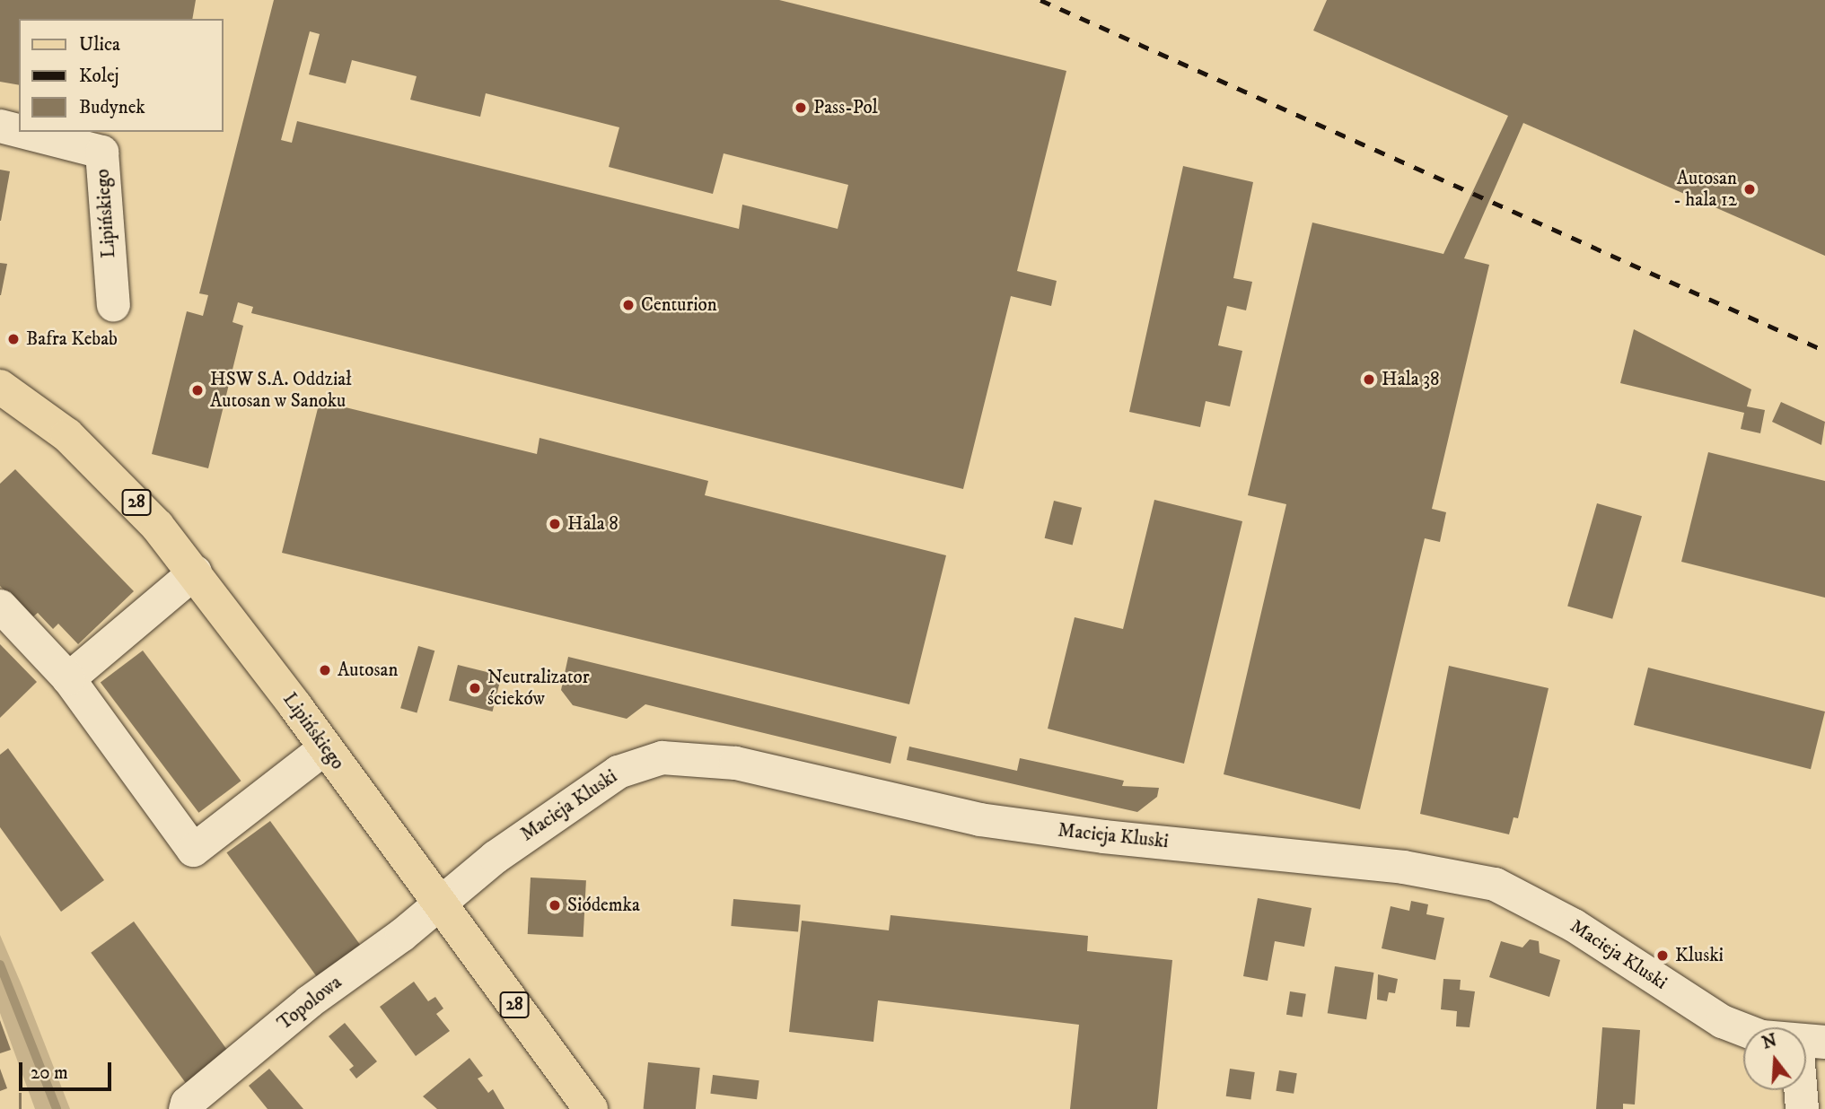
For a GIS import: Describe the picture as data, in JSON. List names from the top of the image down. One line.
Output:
{"streets":{"main road":["Lipińskiego","28"],"street":["Macieja Kluski","Topolowa"]},"crossings":[["Lipińskiego","Macieja Kluski"],["Lipińskiego","Topolowa"],["Macieja Kluski","Topolowa"]],"places":["Pass-Pol","Autosan - hala 12","Centurion","Bafra Kebab","Hala 38","HSW S.A. Oddział Autosan w Sanoku","Hala 8","Autosan","Neutralizator ścieków","Siódemka","Kluski"],"legend":["Ulica","Kolej","Budynek"],"scale_bar":"20 m","north":"top"}
